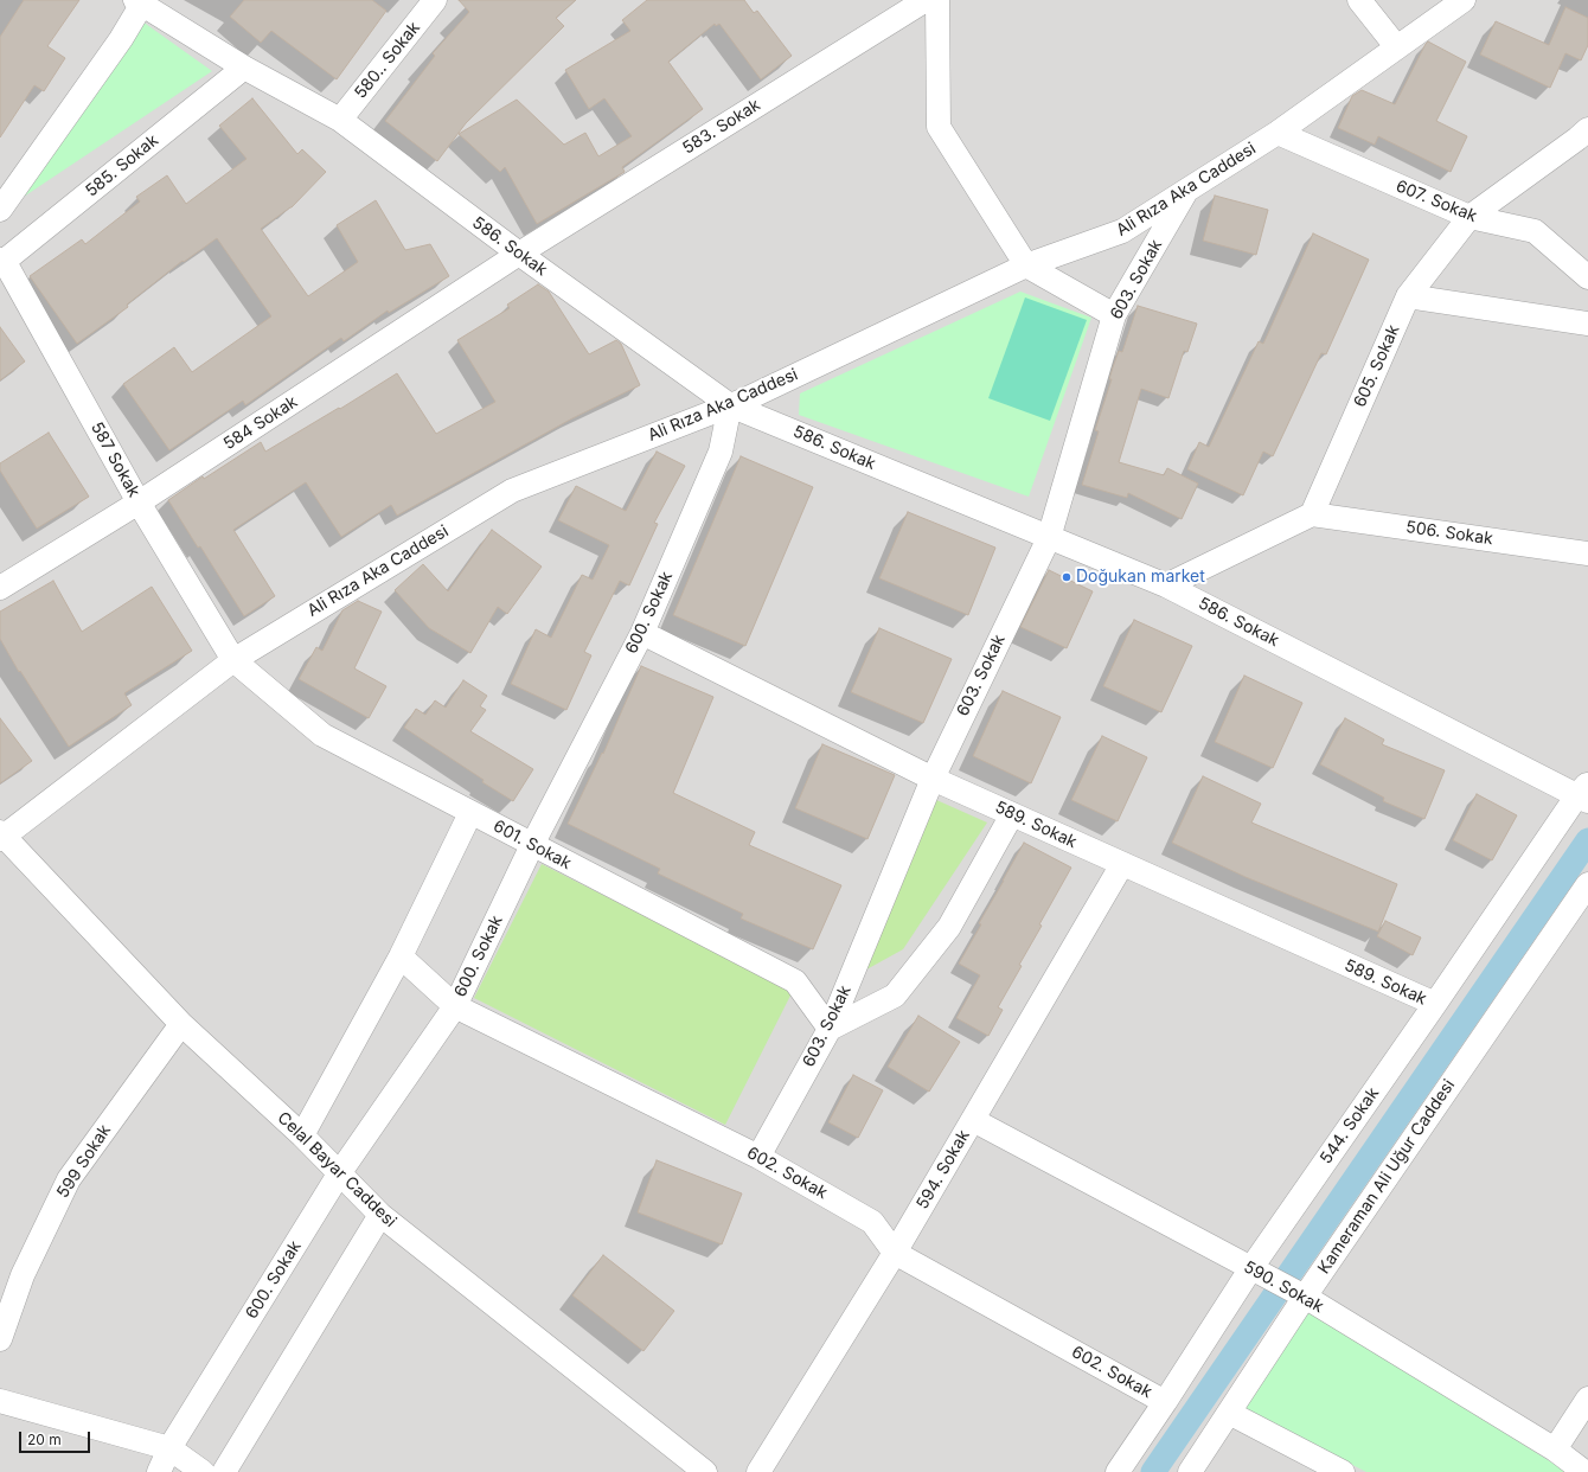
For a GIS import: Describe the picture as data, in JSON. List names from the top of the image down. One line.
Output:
{"streets":{"street":["580.. Sokak","583. Sokak","585. Sokak","Ali Rıza Aka Caddesi","607. Sokak","586. Sokak","603. Sokak","605. Sokak","584 Sokak","587 Sokak","506. Sokak","600. Sokak","589. Sokak","601. Sokak","544. Sokak","599 Sokak","Celal Bayar Caddesi","594. Sokak","602. Sokak","Kameraman Ali Uğur Caddesi","590. Sokak"]},"crossings":[["580.. Sokak","586. Sokak"],["583. Sokak","586. Sokak"],["583. Sokak","584 Sokak"],["585. Sokak","586. Sokak"],["585. Sokak","587 Sokak"],["Ali Rıza Aka Caddesi","607. Sokak"],["Ali Rıza Aka Caddesi","586. Sokak"],["Ali Rıza Aka Caddesi","603. Sokak"],["Ali Rıza Aka Caddesi","587 Sokak"],["Ali Rıza Aka Caddesi","600. Sokak"],["Ali Rıza Aka Caddesi","601. Sokak"],["Ali Rıza Aka Caddesi","Celal Bayar Caddesi"],["607. Sokak","605. Sokak"],["586. Sokak","603. Sokak"],["586. Sokak","584 Sokak"],["586. Sokak","600. Sokak"],["586. Sokak","544. Sokak"],["603. Sokak","589. Sokak"],["603. Sokak","601. Sokak"],["603. Sokak","602. Sokak"],["605. Sokak","506. Sokak"],["584 Sokak","587 Sokak"],["587 Sokak","601. Sokak"],["600. Sokak","589. Sokak"],["600. Sokak","601. Sokak"],["600. Sokak","Celal Bayar Caddesi"],["600. Sokak","602. Sokak"],["589. Sokak","544. Sokak"],["589. Sokak","594. Sokak"],["544. Sokak","602. Sokak"],["544. Sokak","590. Sokak"],["599 Sokak","Celal Bayar Caddesi"],["594. Sokak","602. Sokak"],["594. Sokak","590. Sokak"],["Kameraman Ali Uğur Caddesi","590. Sokak"]],"places":["Doğukan market"],"scale_bar":"20 m"}
